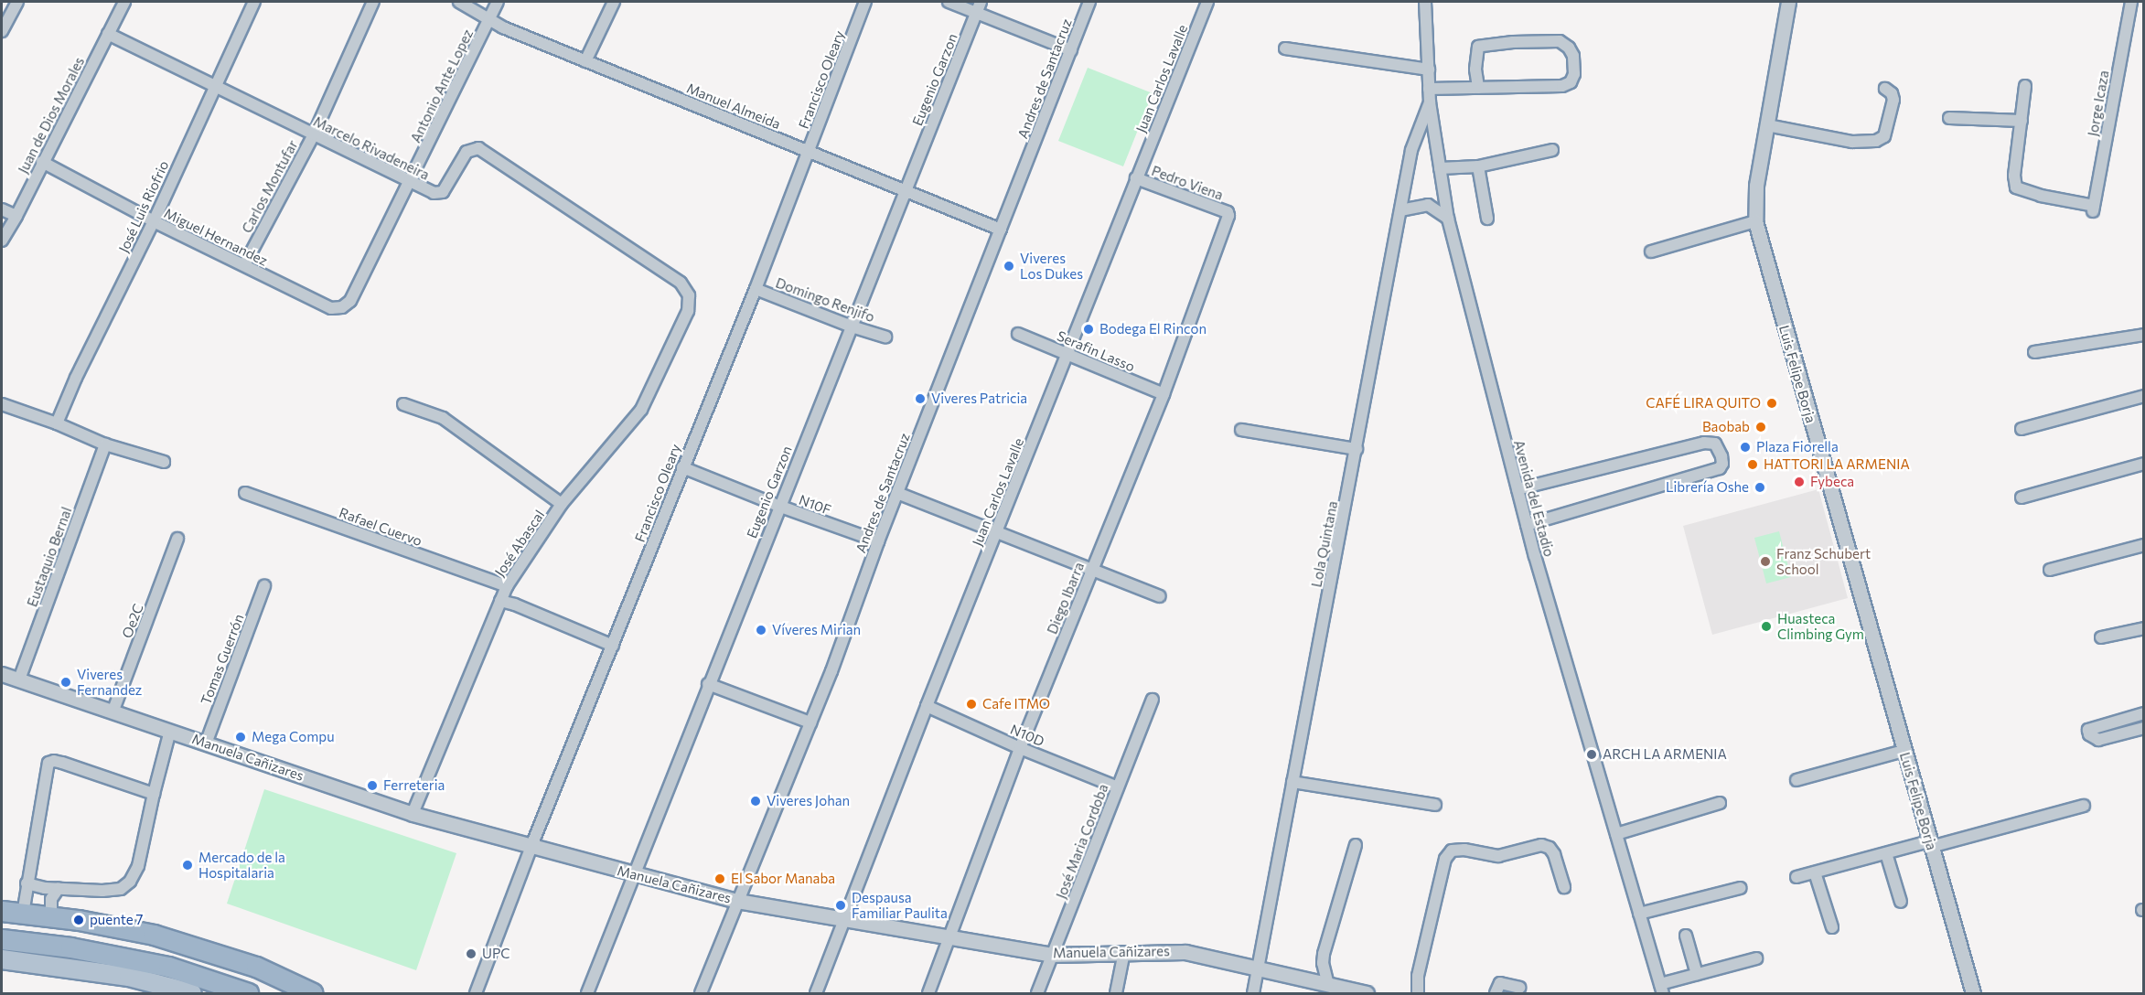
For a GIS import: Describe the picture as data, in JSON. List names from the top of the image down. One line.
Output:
{"streets":{"street":["Andres de Santacruz","Juan Carlos Lavalle","Francisco Oleary","Eugenio Garzon","Antonio Ante Lopez","Jorge Icaza","Manuel Almeida","Juan de Dios Morales","Marcelo Rivadeneira","Pedro Viena","Carlos Montufar","José Luis Riofrio","Miguel Hernandez","Domingo Renjifo","Serafin Lasso","Luis Felipe Borja","Avenida del Estadio","N10F","Rafael Cuervo","José Abascal","Lola Quintana","Eustaquio Bernal","Diego Ibarra","Oe2C","Tomas Guerrón","N10D","Manuela Cañizares","José Maria Cordoba"]},"crossings":[["Andres de Santacruz","Manuel Almeida"],["Andres de Santacruz","N10F"],["Andres de Santacruz","Manuela Cañizares"],["Juan Carlos Lavalle","Pedro Viena"],["Juan Carlos Lavalle","Serafin Lasso"],["Juan Carlos Lavalle","N10D"],["Juan Carlos Lavalle","Manuela Cañizares"],["Francisco Oleary","Manuel Almeida"],["Francisco Oleary","Domingo Renjifo"],["Francisco Oleary","N10F"],["Francisco Oleary","Manuela Cañizares"],["Eugenio Garzon","Manuel Almeida"],["Eugenio Garzon","Domingo Renjifo"],["Eugenio Garzon","N10F"],["Eugenio Garzon","Manuela Cañizares"],["Antonio Ante Lopez","Manuel Almeida"],["Antonio Ante Lopez","Marcelo Rivadeneira"],["Antonio Ante Lopez","Miguel Hernandez"],["Juan de Dios Morales","Marcelo Rivadeneira"],["Juan de Dios Morales","Miguel Hernandez"],["Marcelo Rivadeneira","Carlos Montufar"],["Marcelo Rivadeneira","José Luis Riofrio"],["Marcelo Rivadeneira","José Abascal"],["Pedro Viena","Diego Ibarra"],["Carlos Montufar","Miguel Hernandez"],["José Luis Riofrio","Miguel Hernandez"],["Serafin Lasso","Diego Ibarra"],["Avenida del Estadio","Lola Quintana"],["Rafael Cuervo","José Abascal"],["José Abascal","Manuela Cañizares"],["Lola Quintana","Manuela Cañizares"],["Eustaquio Bernal","Manuela Cañizares"],["Diego Ibarra","N10D"],["Diego Ibarra","Manuela Cañizares"],["Oe2C","Manuela Cañizares"],["Tomas Guerrón","Manuela Cañizares"],["N10D","José Maria Cordoba"],["Manuela Cañizares","José Maria Cordoba"]],"places":["Viveres Los Dukes","Bodega El Rincon","Viveres Patricia","CAFÉ LIRA QUITO","Baobab","Plaza Fiorella","HATTORI LA ARMENIA","Fybeca","Librería Oshe","Franz Schubert School","Huasteca Climbing Gym","Víveres Mirian","Viveres Fernandez","Cafe ITMO","Mega Compu","ARCH LA ARMENIA","Ferreteria","Viveres Johan","Mercado de la Hospitalaria","El Sabor Manaba","Despausa Familiar Paulita","puente 7","UPC"]}
